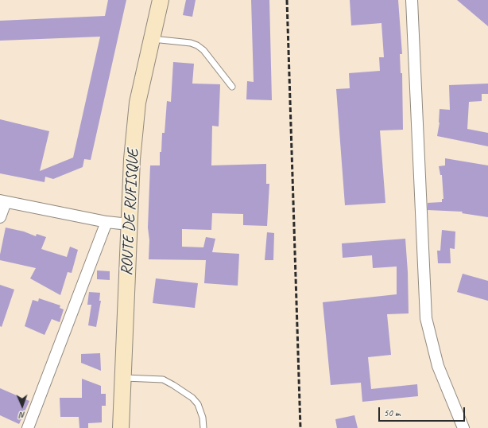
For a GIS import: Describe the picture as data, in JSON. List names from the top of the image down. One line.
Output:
{"streets":{"main road":["ROUTE DE RUFISQUE"]},"scale_bar":"50 m","north":"bottom"}
